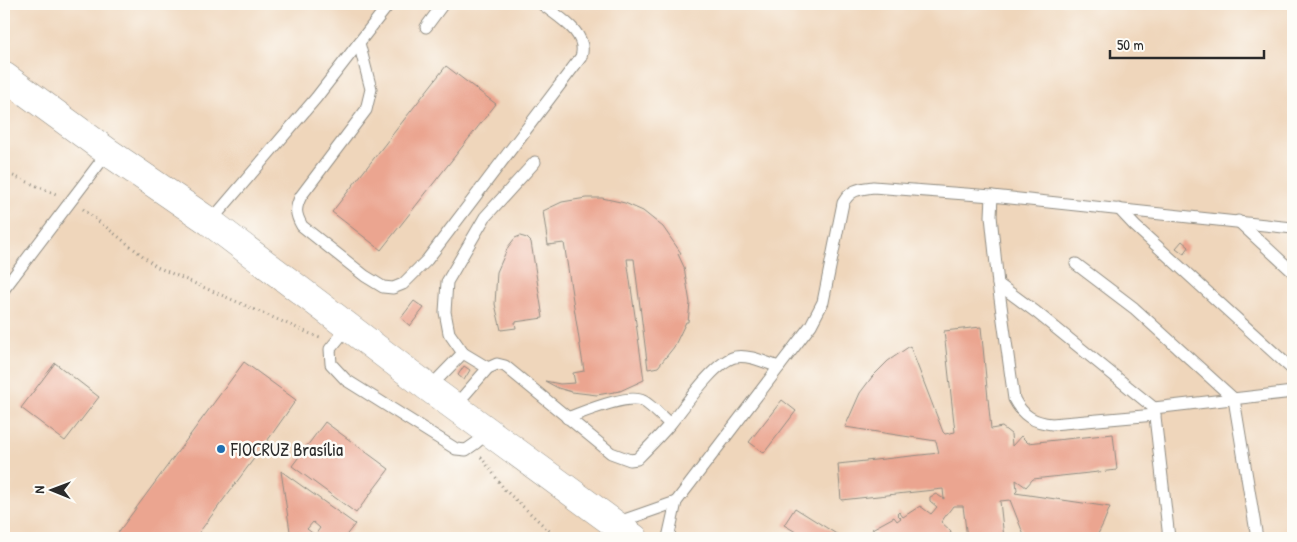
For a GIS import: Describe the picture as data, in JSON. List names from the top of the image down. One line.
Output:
{"places":["FIOCRUZ Brasília"],"scale_bar":"50 m","north":"left"}
